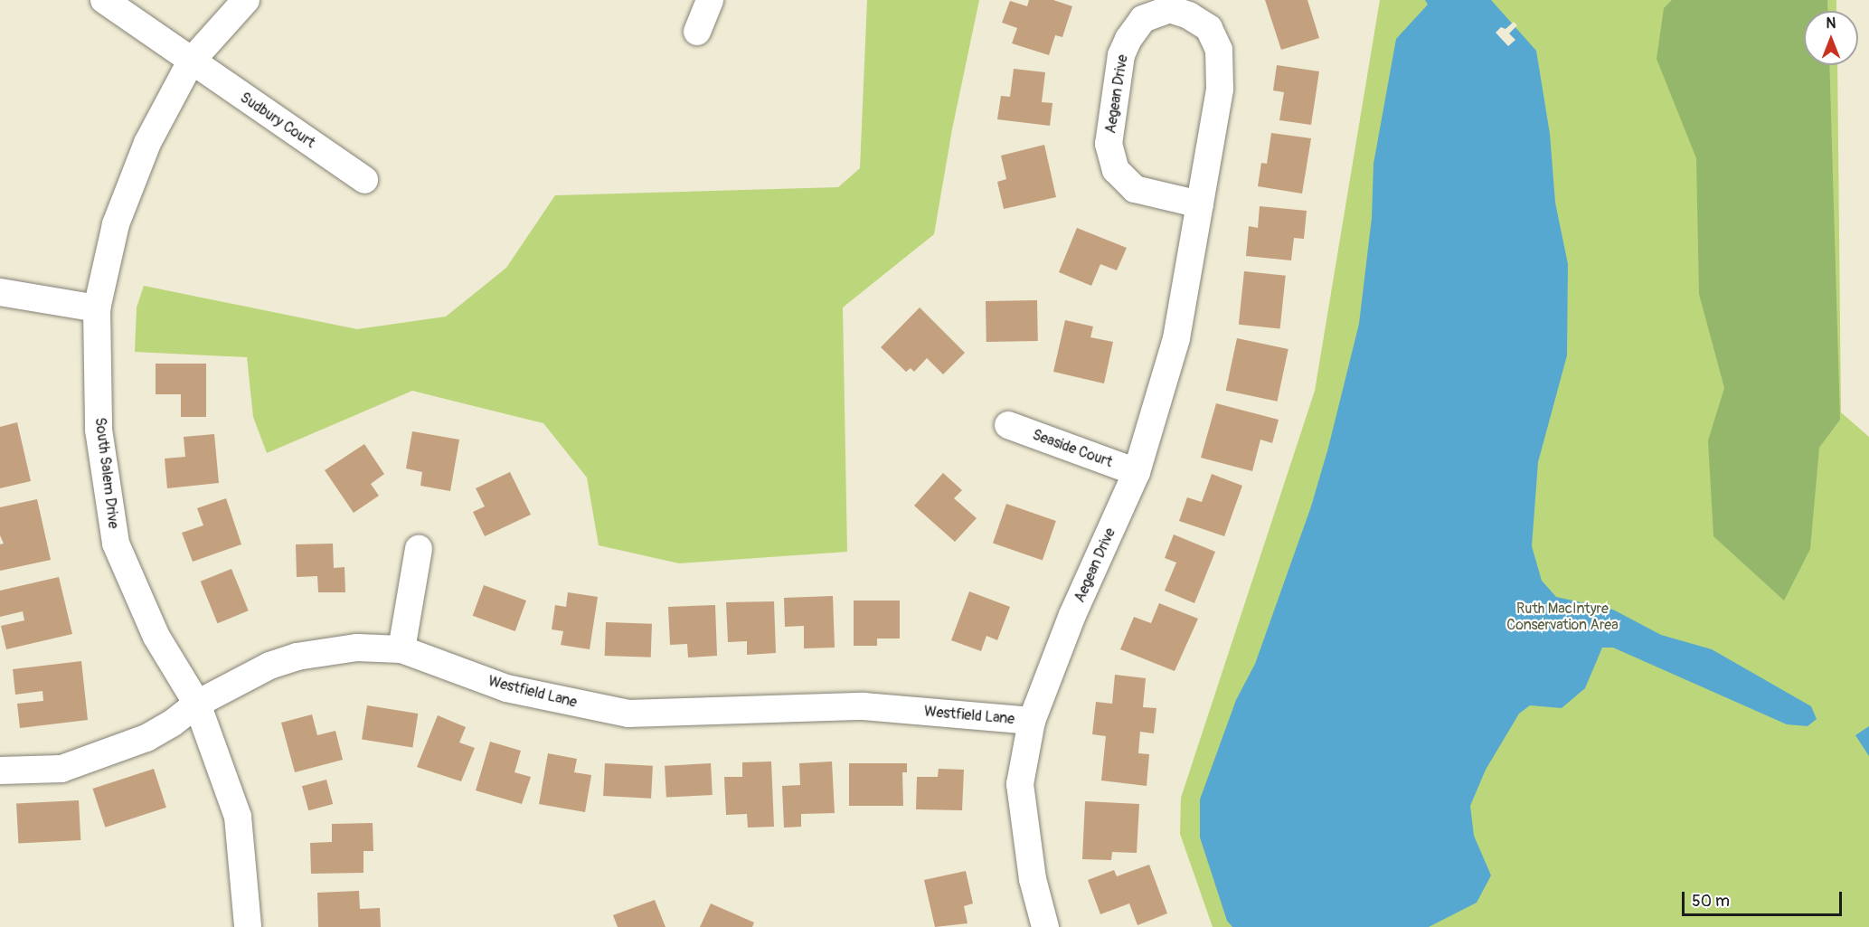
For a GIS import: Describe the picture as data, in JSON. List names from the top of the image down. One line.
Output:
{"streets":{"street":["Aegean Drive","Sudbury Court","Seaside Court","South Salem Drive","Westfield Lane"]},"crossings":[["Aegean Drive","Seaside Court"],["Aegean Drive","Westfield Lane"],["Sudbury Court","South Salem Drive"],["South Salem Drive","Westfield Lane"]],"parks":["Ruth MacIntyre Conservation Area"],"scale_bar":"50 m","north":"top"}
